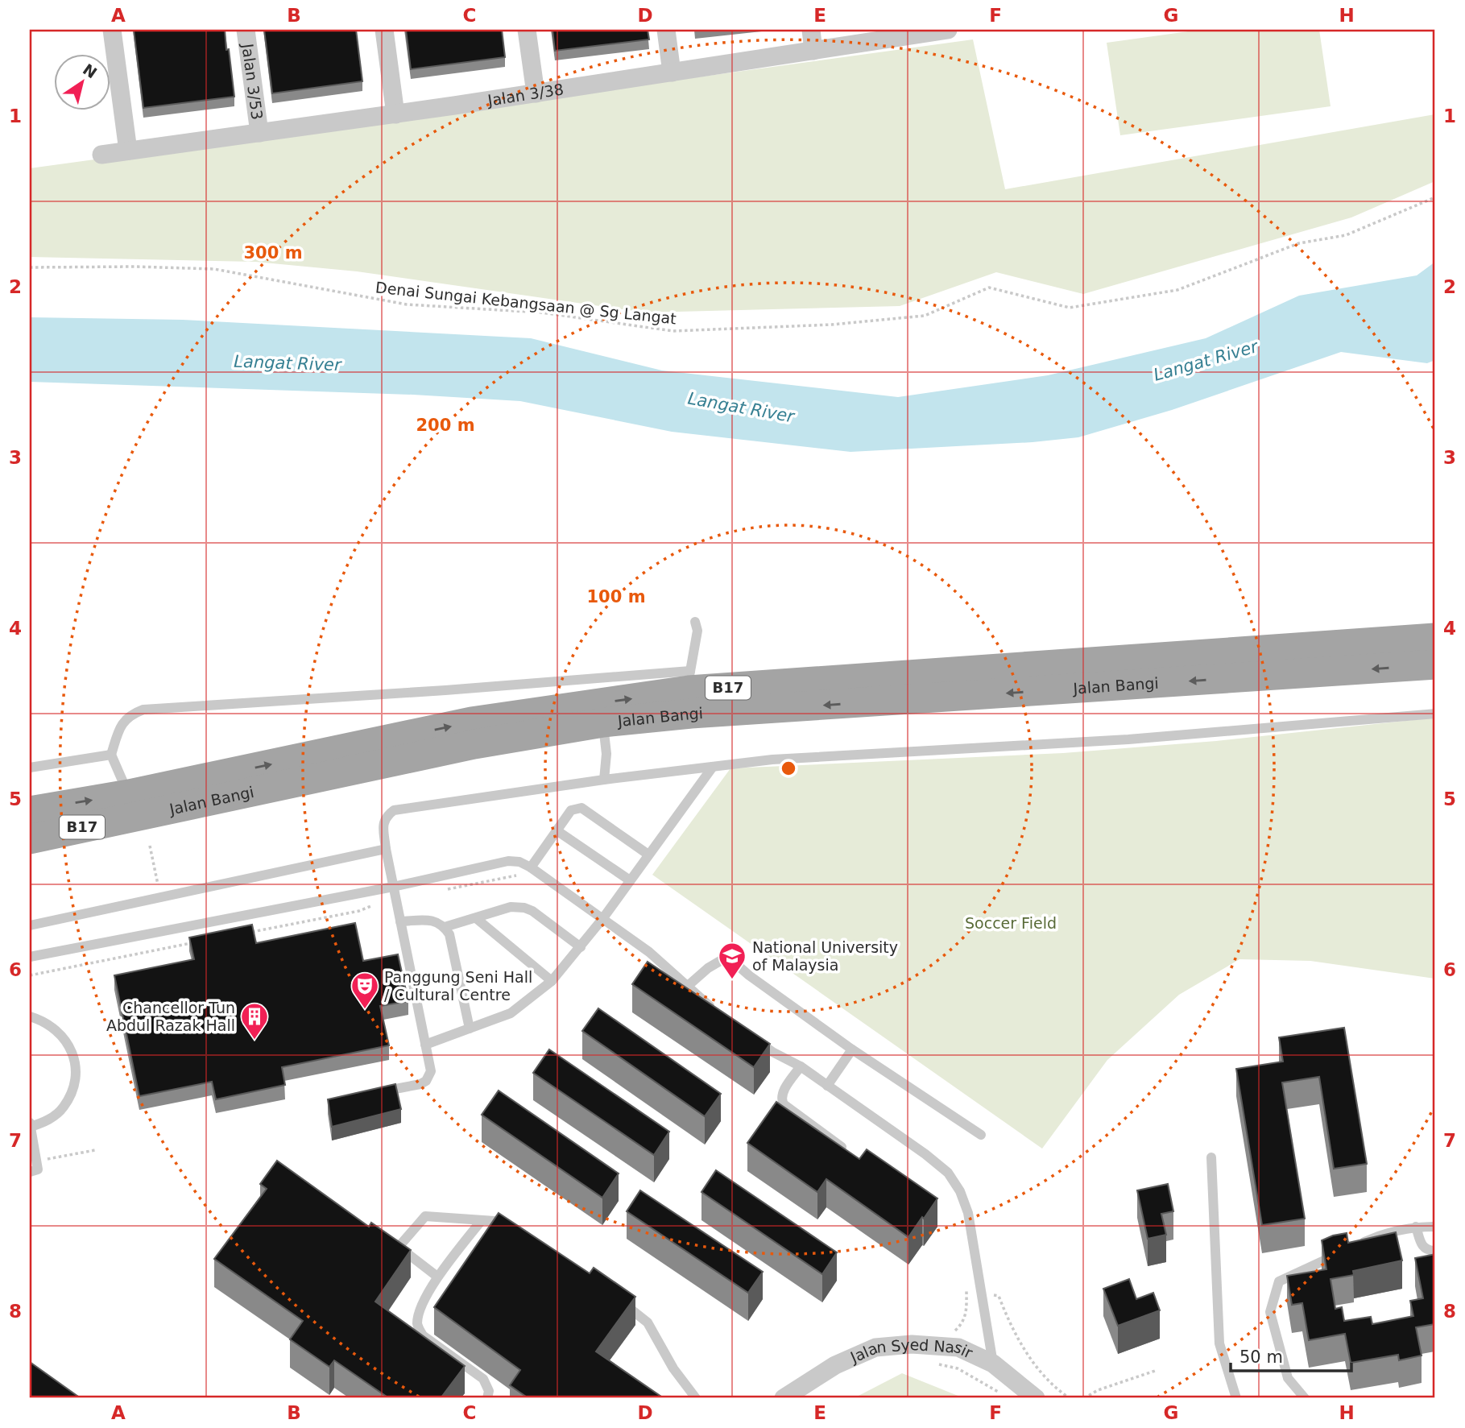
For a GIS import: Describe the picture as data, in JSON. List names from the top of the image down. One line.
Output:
{"streets":{"main road":["Jalan Bangi","B17"],"street":["Jalan 3/53","Jalan 3/38","Jalan Syed Nasir"],"path":["Denai Sungai Kebangsaan @ Sg Langat"]},"crossings":[["Jalan 3/53","Jalan 3/38"]],"water":["Langat River"],"parks":["Soccer Field"],"places":{"school or university":["National University of Malaysia"],"theatre":["Panggung Seni Hall / Cultural Centre"],"building":["Chancellor Tun Abdul Razak Hall"]},"scale_bar":"50 m","north":"top right","grid":{"columns":["A","B","C","D","E","F","G","H"],"rows":["1","2","3","4","5","6","7","8"]},"rings":["300 m","200 m","100 m"]}
